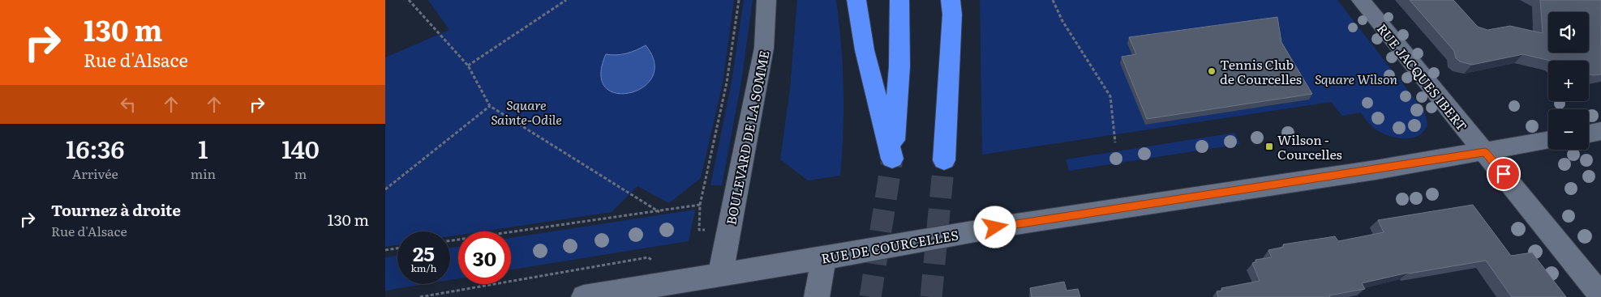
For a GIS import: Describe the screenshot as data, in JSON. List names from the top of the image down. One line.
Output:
{"streets":{"street":["RUE JACQUES IBERT","BOULEVARD DE LA SOMME","RUE DE COURCELLES"]},"crossings":[["RUE JACQUES IBERT","RUE DE COURCELLES"],["BOULEVARD DE LA SOMME","RUE DE COURCELLES"]],"parks":["Square Wilson","Square Sainte-Odile"],"places":{"other":["Tennis Club de Courcelles"],"transit":["Wilson - Courcelles"]},"page":{"turn":["130 m","Rue d'Alsace"],"map_buttons":["+","−"],"eta":["16:36","Arrivée","1","min","140","m"],"list":[{"name":"Tournez à droite","note":"Rue d'Alsace","value":"130 m"}],"speed":"25 km/h","limit":"30"}}
